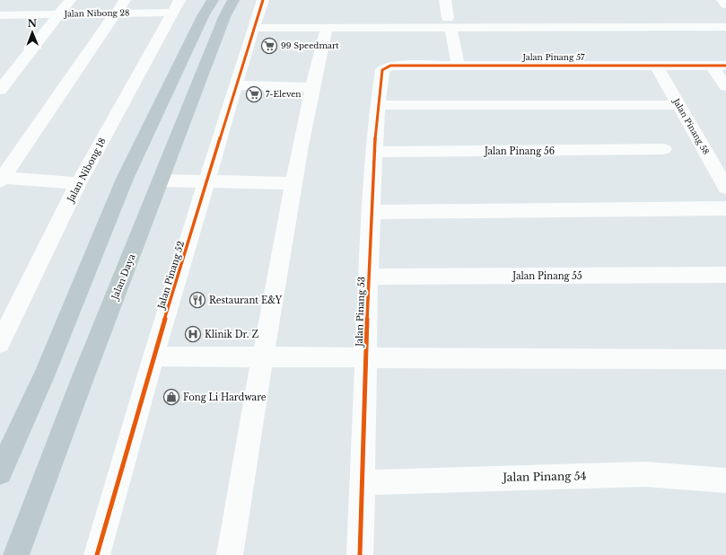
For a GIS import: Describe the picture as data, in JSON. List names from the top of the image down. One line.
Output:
{"streets":{"main road":["Jalan Daya"],"street":["Jalan Nibong 28","Jalan Pinang 57","Jalan Pinang 58","Jalan Pinang 56","Jalan Nibong 18","Jalan Pinang 52","Jalan Pinang 55","Jalan Pinang 53","Jalan Pinang 54"]},"crossings":[["Jalan Nibong 28","Jalan Nibong 18"],["Jalan Pinang 57","Jalan Pinang 58"],["Jalan Pinang 57","Jalan Pinang 53"],["Jalan Pinang 56","Jalan Pinang 53"],["Jalan Pinang 55","Jalan Pinang 53"],["Jalan Pinang 53","Jalan Pinang 54"]],"places":{"supermarket":["99 Speedmart","7-Eleven"],"restaurant":["Restaurant E&Y"],"hospital":["Klinik Dr. Z"],"shop":["Fong Li Hardware"]},"north":"top"}
